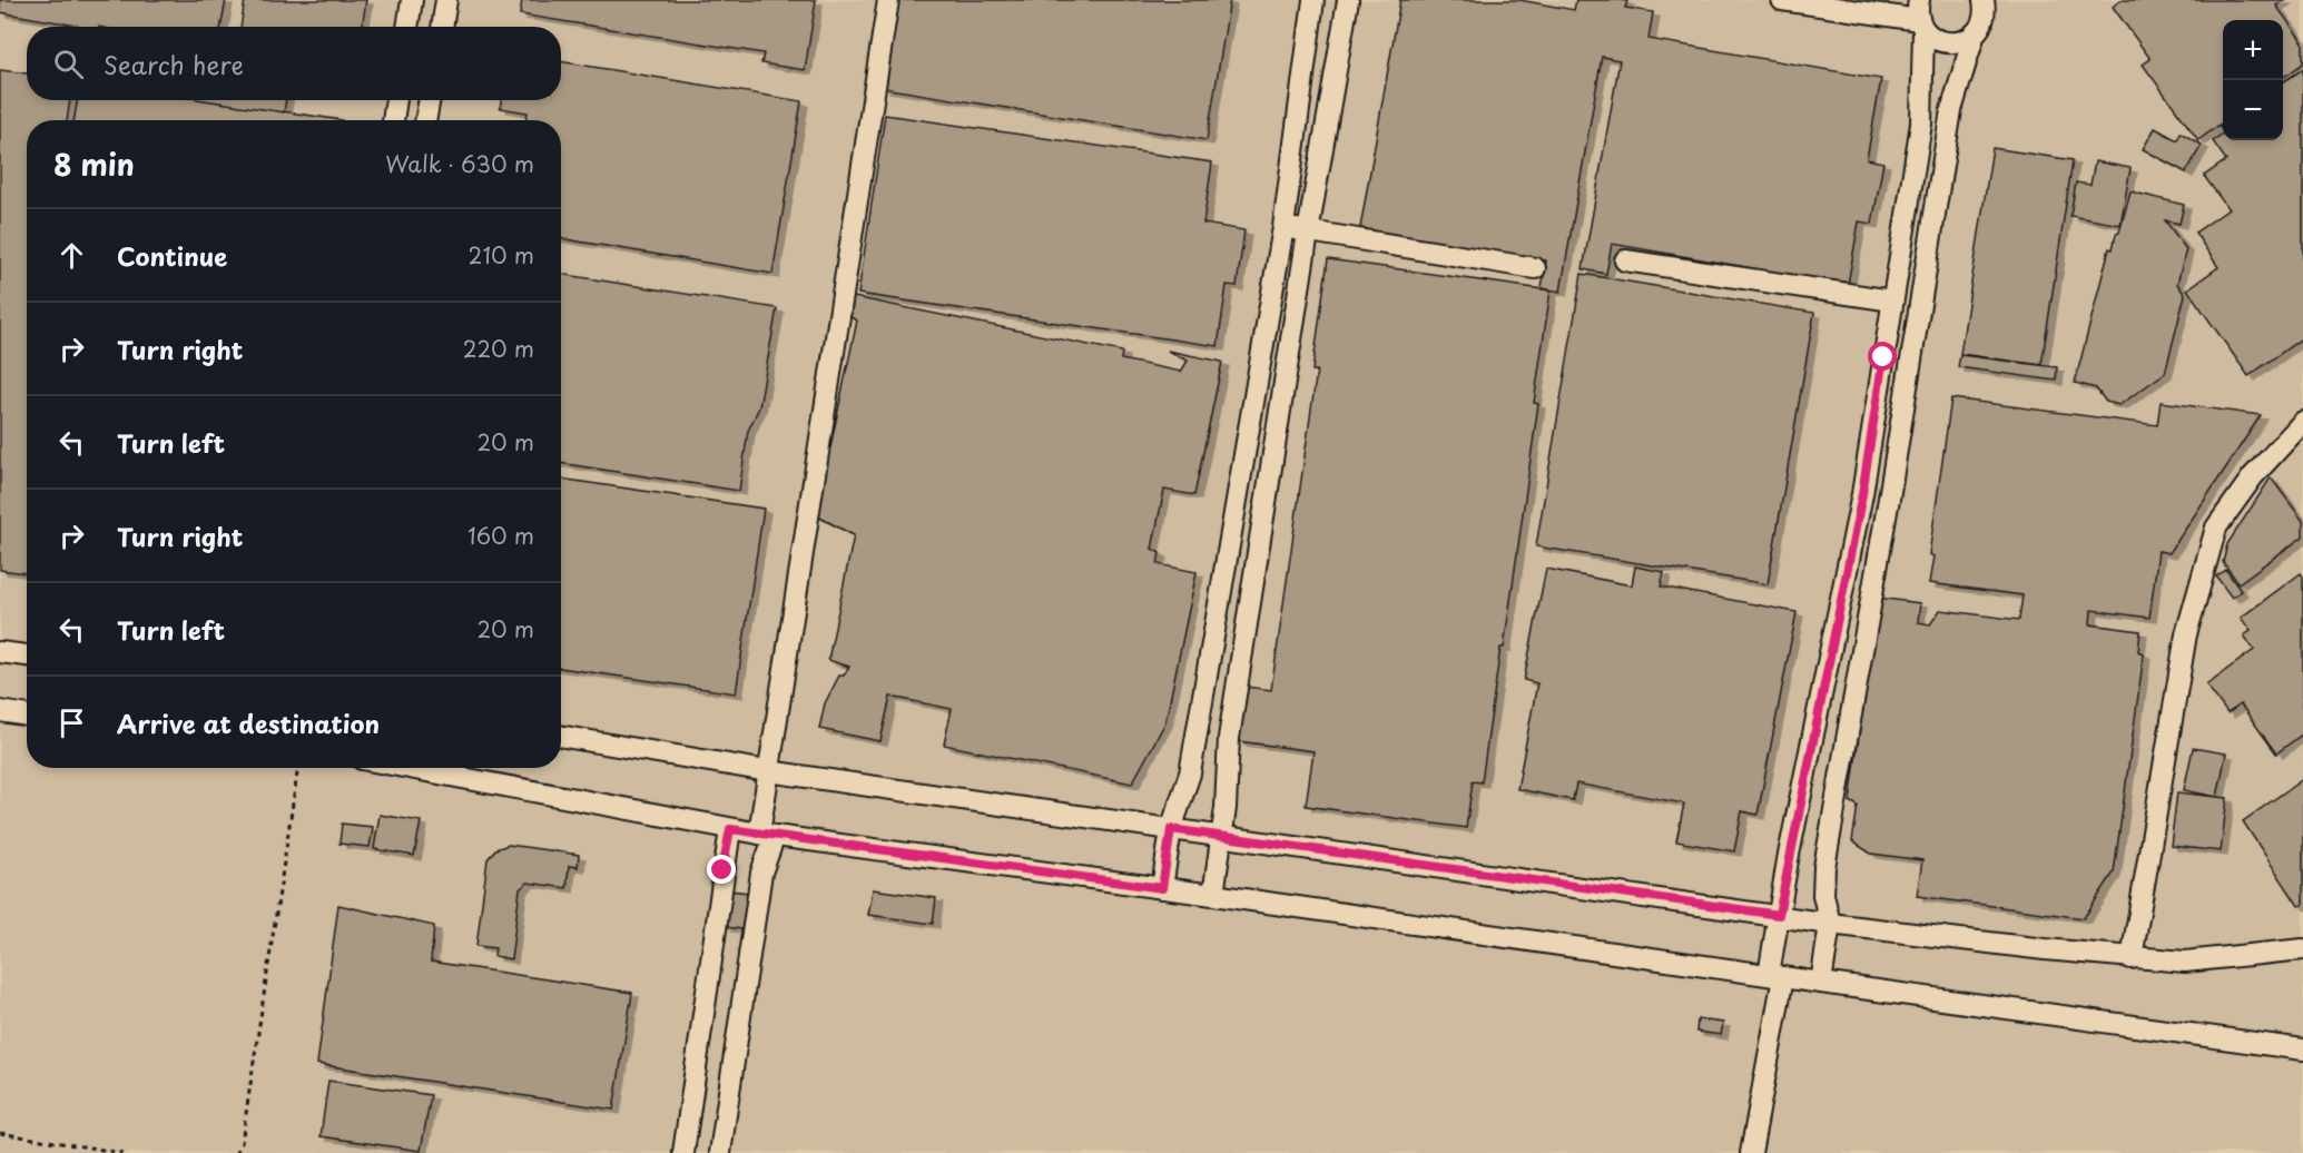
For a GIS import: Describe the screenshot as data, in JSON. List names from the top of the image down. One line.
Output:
{"page":{"map_buttons":["+","−"],"search":"Search here","heading":["8 min","Walk · 630 m"],"list":[["Continue","210 m"],["Turn right","220 m"],["Turn left","20 m"],["Turn right","160 m"],["Turn left","20 m"],"Arrive at destination"]}}
